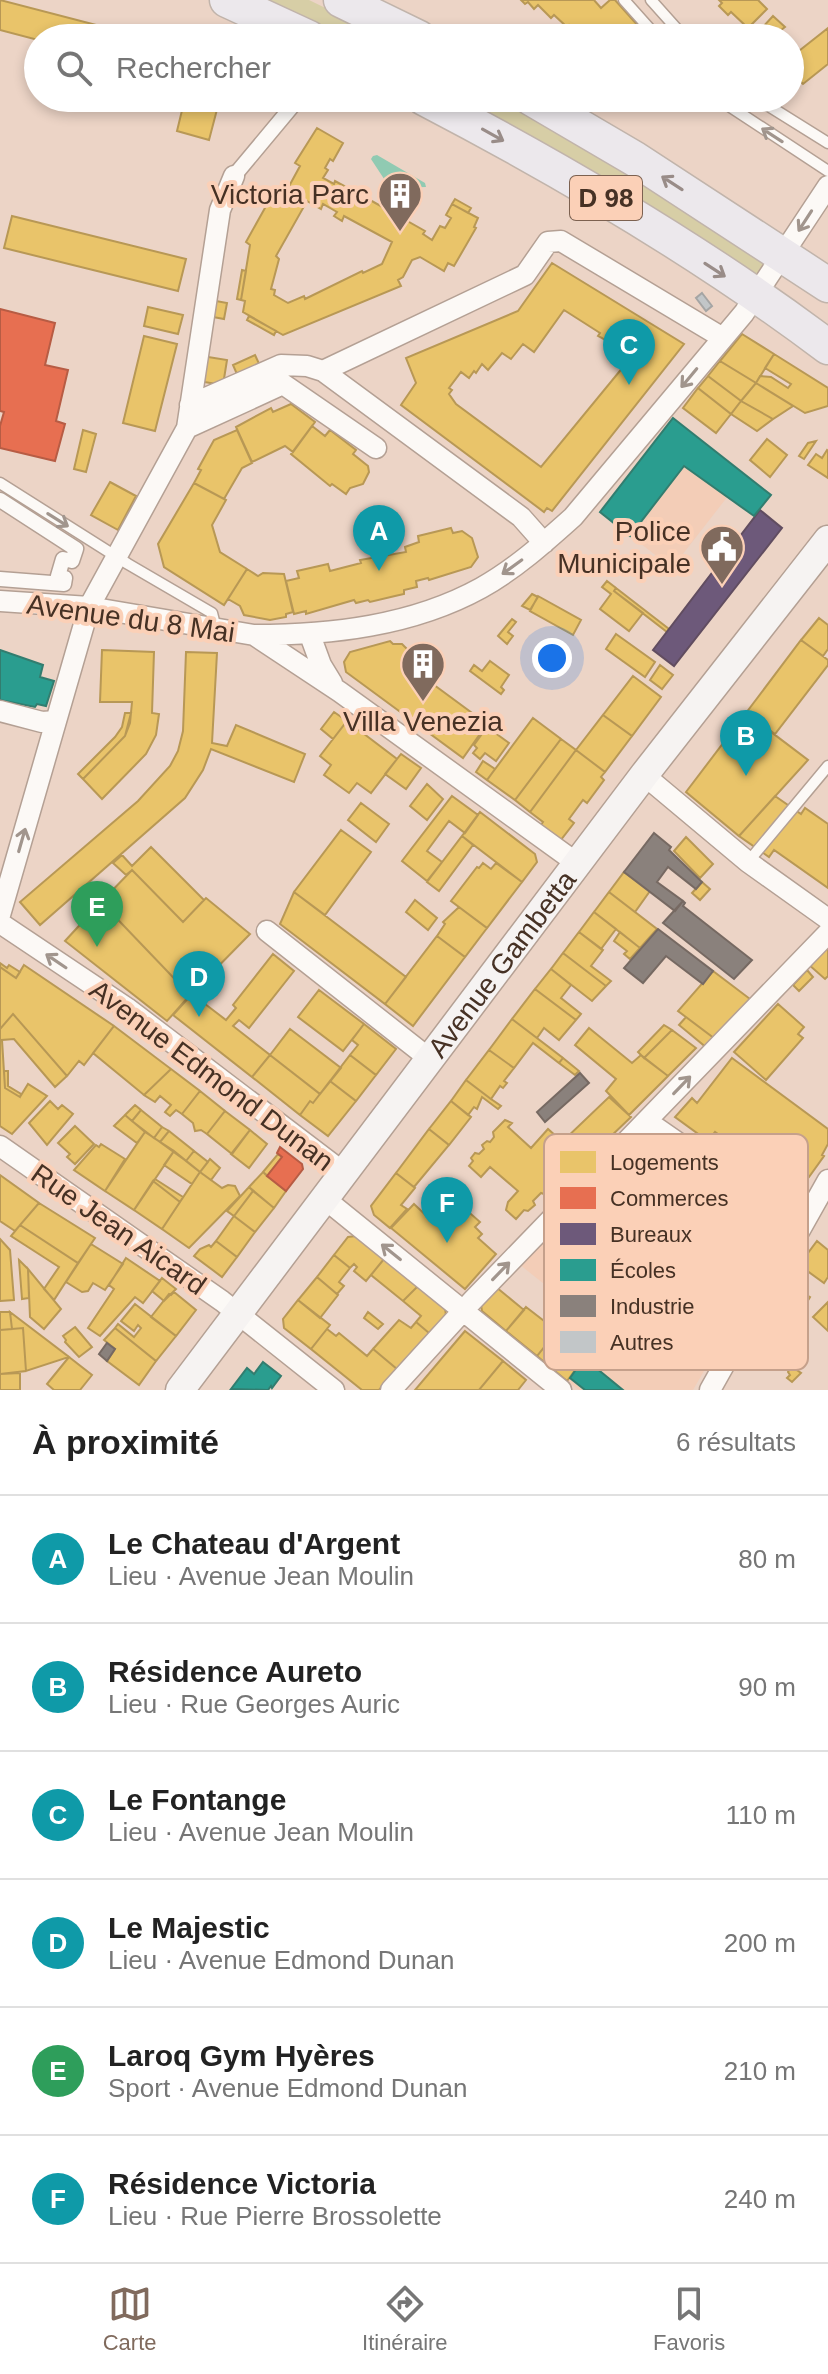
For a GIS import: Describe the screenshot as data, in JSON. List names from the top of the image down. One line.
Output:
{"streets":{"highway":["D 98"],"main road":["Avenue Gambetta"],"street":["Avenue du 8 Mai","Avenue Edmond Dunan","Rue Jean Aicard"]},"crossings":[["Avenue du 8 Mai","Avenue Gambetta"],["Avenue Gambetta","Avenue Edmond Dunan"],["Avenue Gambetta","Rue Jean Aicard"]],"places":{"building":["Victoria Parc","Villa Venezia"],"public building":["Police Municipale"]},"legend":["Logements","Commerces","Bureaux","Écoles","Industrie","Autres"],"page":{"search":"Rechercher","pins":["C","A","B","E","D","F"],"heading":["À proximité","6 résultats"],"list":[{"mark":"A","name":"Le Chateau d'Argent","note":"Lieu · Avenue Jean Moulin","value":"80 m"},{"mark":"B","name":"Résidence Aureto","note":"Lieu · Rue Georges Auric","value":"90 m"},{"mark":"C","name":"Le Fontange","note":"Lieu · Avenue Jean Moulin","value":"110 m"},{"mark":"D","name":"Le Majestic","note":"Lieu · Avenue Edmond Dunan","value":"200 m"},{"mark":"E","name":"Laroq Gym Hyères","note":"Sport · Avenue Edmond Dunan","value":"210 m"},{"mark":"F","name":"Résidence Victoria","note":"Lieu · Rue Pierre Brossolette","value":"240 m"}],"nav":["Carte","Itinéraire","Favoris"]}}
